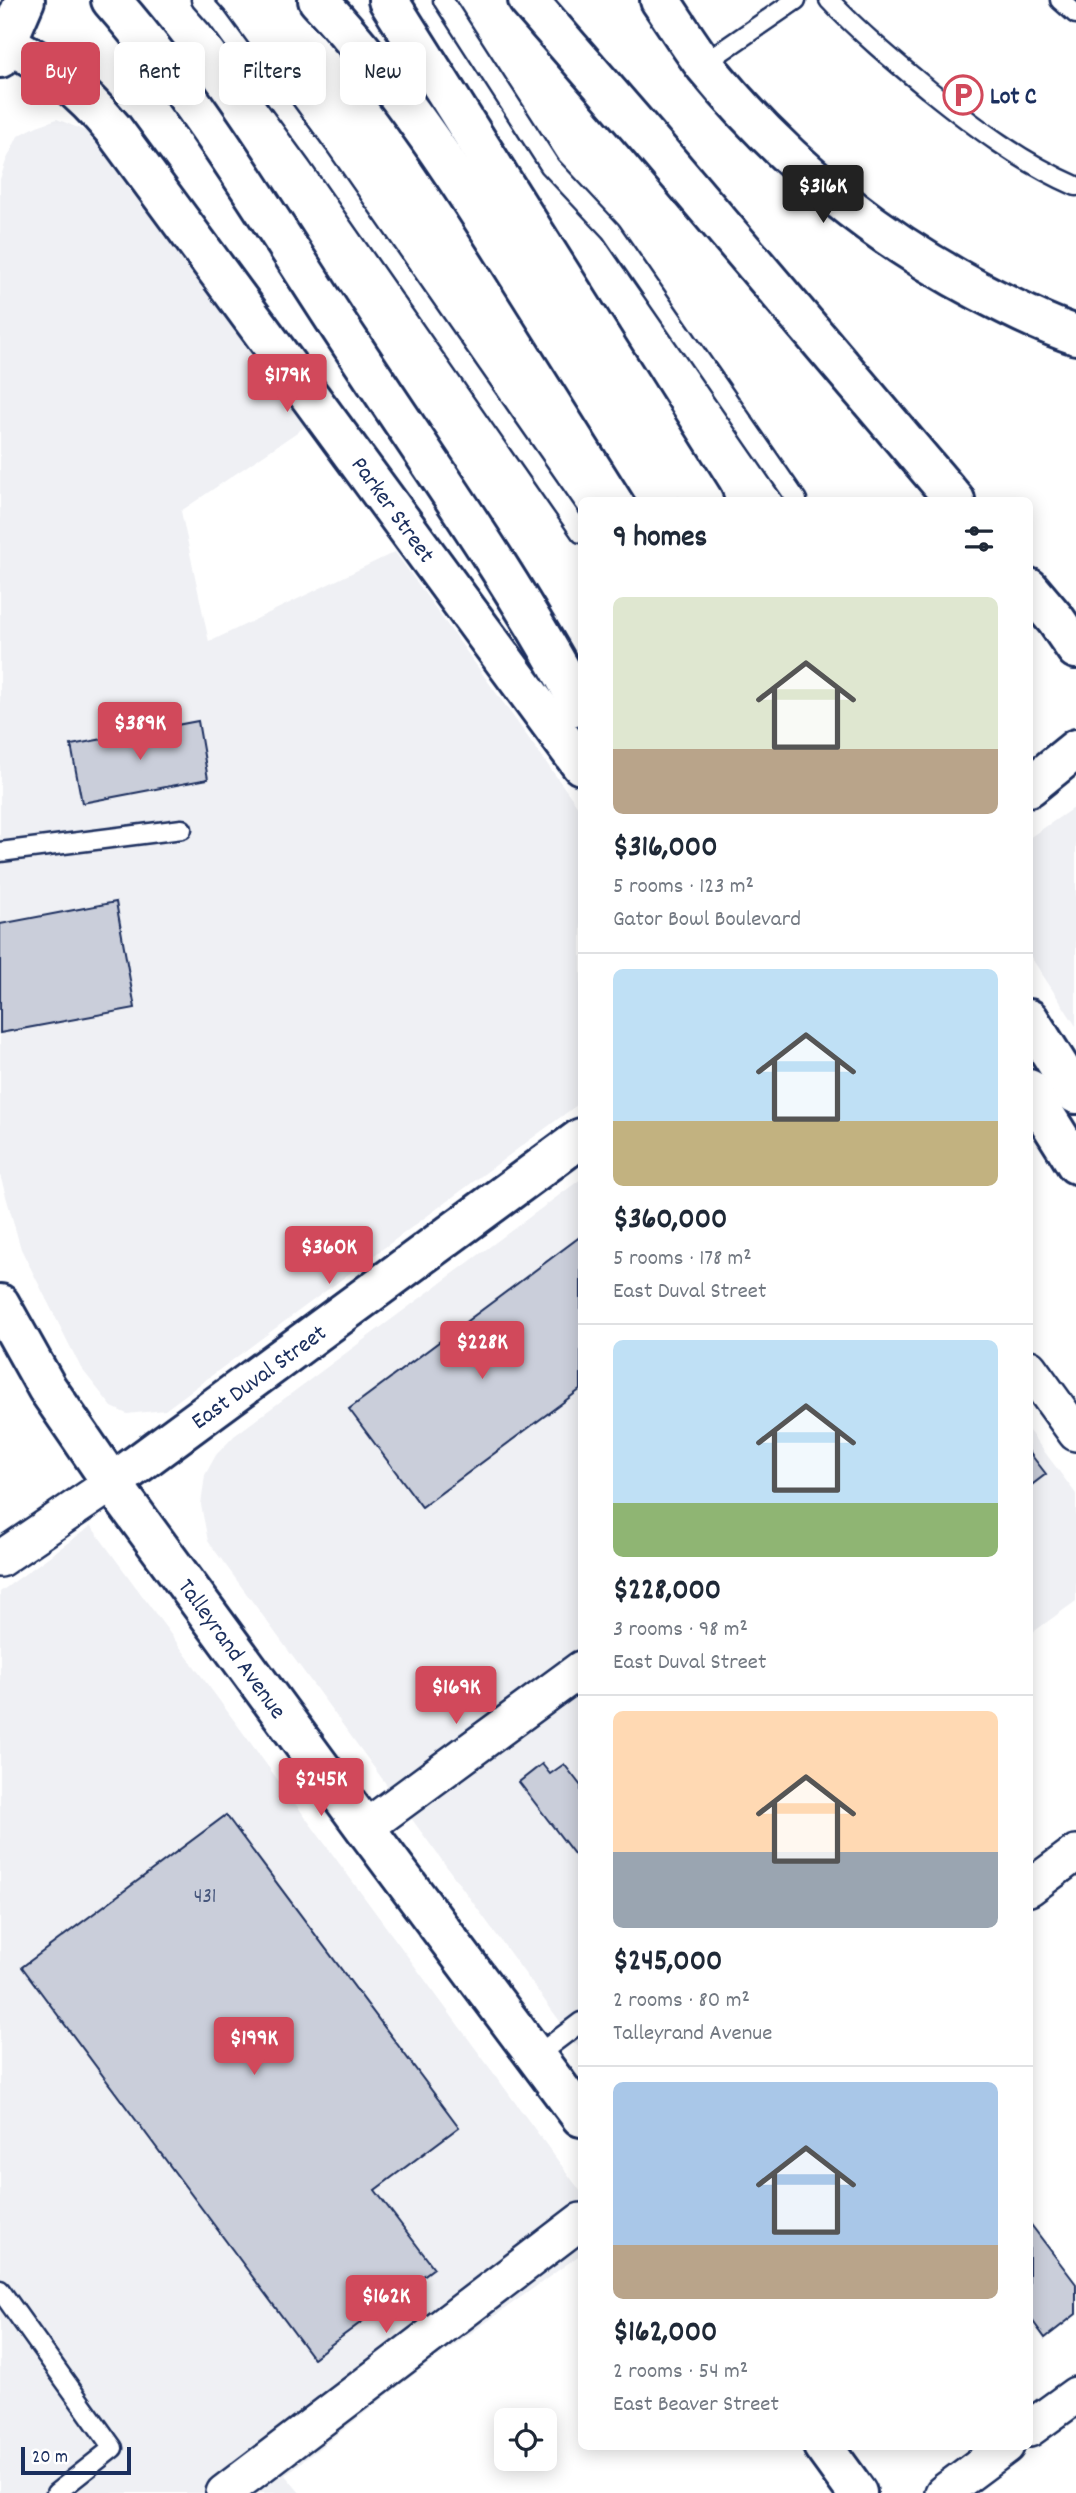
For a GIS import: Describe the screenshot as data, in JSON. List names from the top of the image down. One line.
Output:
{"streets":{"main road":["Parker Street","East Duval Street","Talleyrand Avenue"]},"crossings":[["East Duval Street","Talleyrand Avenue"]],"places":{"parking":["Lot C"]},"house_numbers":["431"],"scale_bar":"20 m","page":{"chip":["Buy","Rent","Filters","New"],"price":["$316K","$179K","$389K","$360K","$228K","$169K","$245K","$199K","$162K"],"heading":"9 homes","list":[{"name":"$316,000","note":"5 rooms · 123 m² · Gator Bowl Boulevard"},{"name":"$360,000","note":"5 rooms · 178 m² · East Duval Street"},{"name":"$228,000","note":"3 rooms · 98 m² · East Duval Street"},{"name":"$245,000","note":"2 rooms · 80 m² · Talleyrand Avenue"},{"name":"$162,000","note":"2 rooms · 54 m² · East Beaver Street"}],"scale":"20 m"}}
